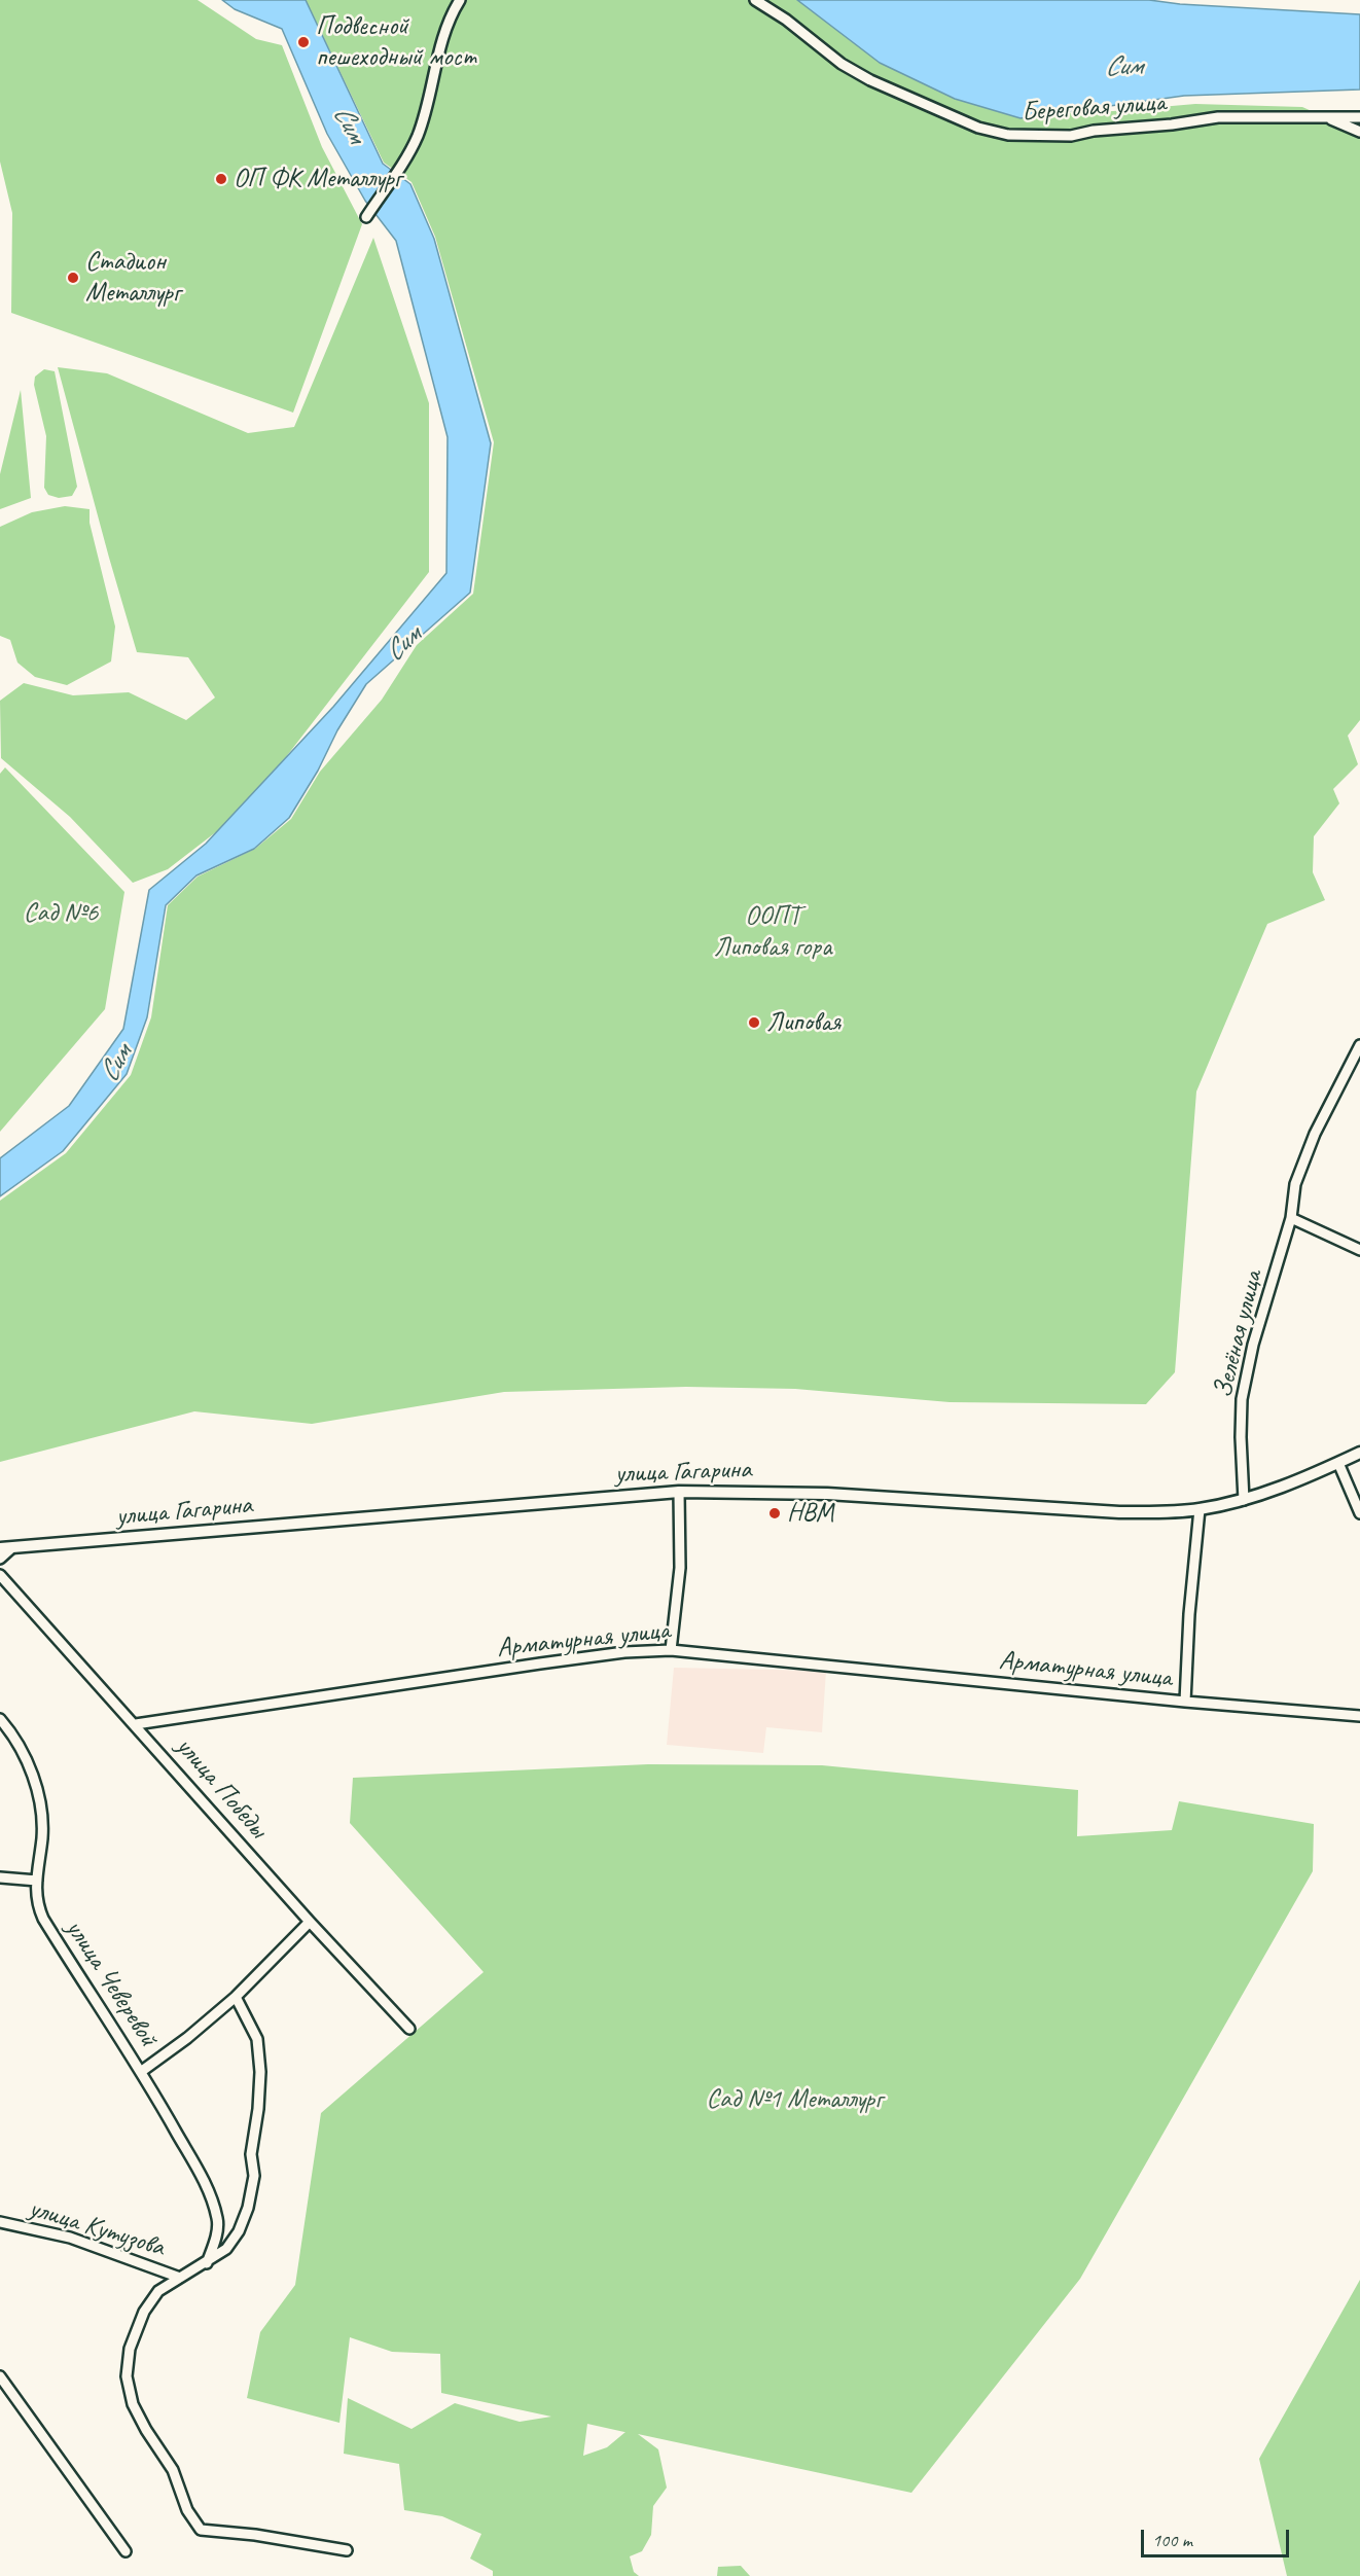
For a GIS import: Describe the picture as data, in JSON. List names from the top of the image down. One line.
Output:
{"streets":{"street":["Береговая улица","Зелёная улица","улица Гагарина","Арматурная улица","улица Победы","улица Чеверевой","улица Кутузова"]},"crossings":[["Зелёная улица","улица Гагарина"],["улица Гагарина","Арматурная улица"],["Арматурная улица","улица Победы"]],"water":["Сим"],"parks":["Сад №6","ООПТ Липовая гора","Сад №1 Металлург"],"places":["Подвесной пешеходный мост","ОП ФК Металлург","Стадион Металлург","Липовая","НВМ"],"scale_bar":"100 m"}
